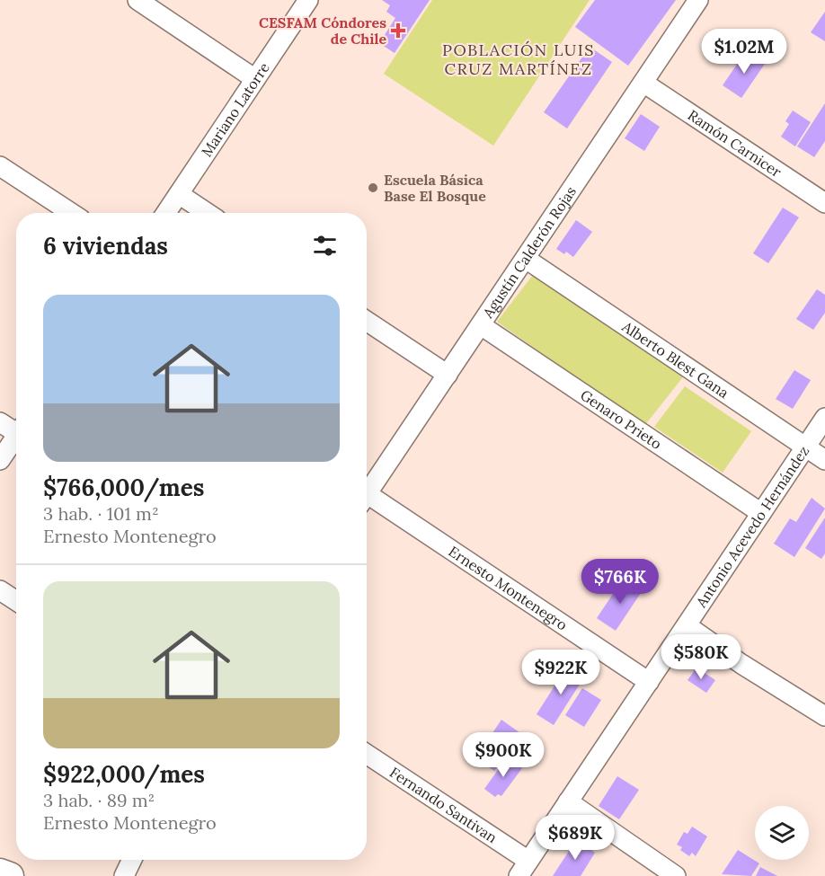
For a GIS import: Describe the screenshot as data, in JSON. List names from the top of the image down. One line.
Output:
{"streets":{"street":["Mariano Latorre","Ramón Carnicer","Agustín Calderón Rojas","Alberto Blest Gana","Genaro Prieto","Antonio Acevedo Hernández","Ernesto Montenegro","Fernando Santivan"]},"crossings":[["Ramón Carnicer","Agustín Calderón Rojas"],["Agustín Calderón Rojas","Alberto Blest Gana"],["Agustín Calderón Rojas","Genaro Prieto"],["Alberto Blest Gana","Antonio Acevedo Hernández"],["Genaro Prieto","Antonio Acevedo Hernández"],["Antonio Acevedo Hernández","Ernesto Montenegro"],["Antonio Acevedo Hernández","Fernando Santivan"]],"districts":["POBLACIÓN LUIS CRUZ MARTÍNEZ"],"places":{"health":["CESFAM Cóndores de Chile"],"other":["Escuela Básica Base El Bosque"]},"page":{"price":["$1.02M","$766K","$580K","$922K","$900K","$689K"],"heading":"6 viviendas","list":[{"name":"$766,000/mes","note":"3 hab. · 101 m² · Ernesto Montenegro"},{"name":"$922,000/mes","note":"3 hab. · 89 m² · Ernesto Montenegro"}]}}
